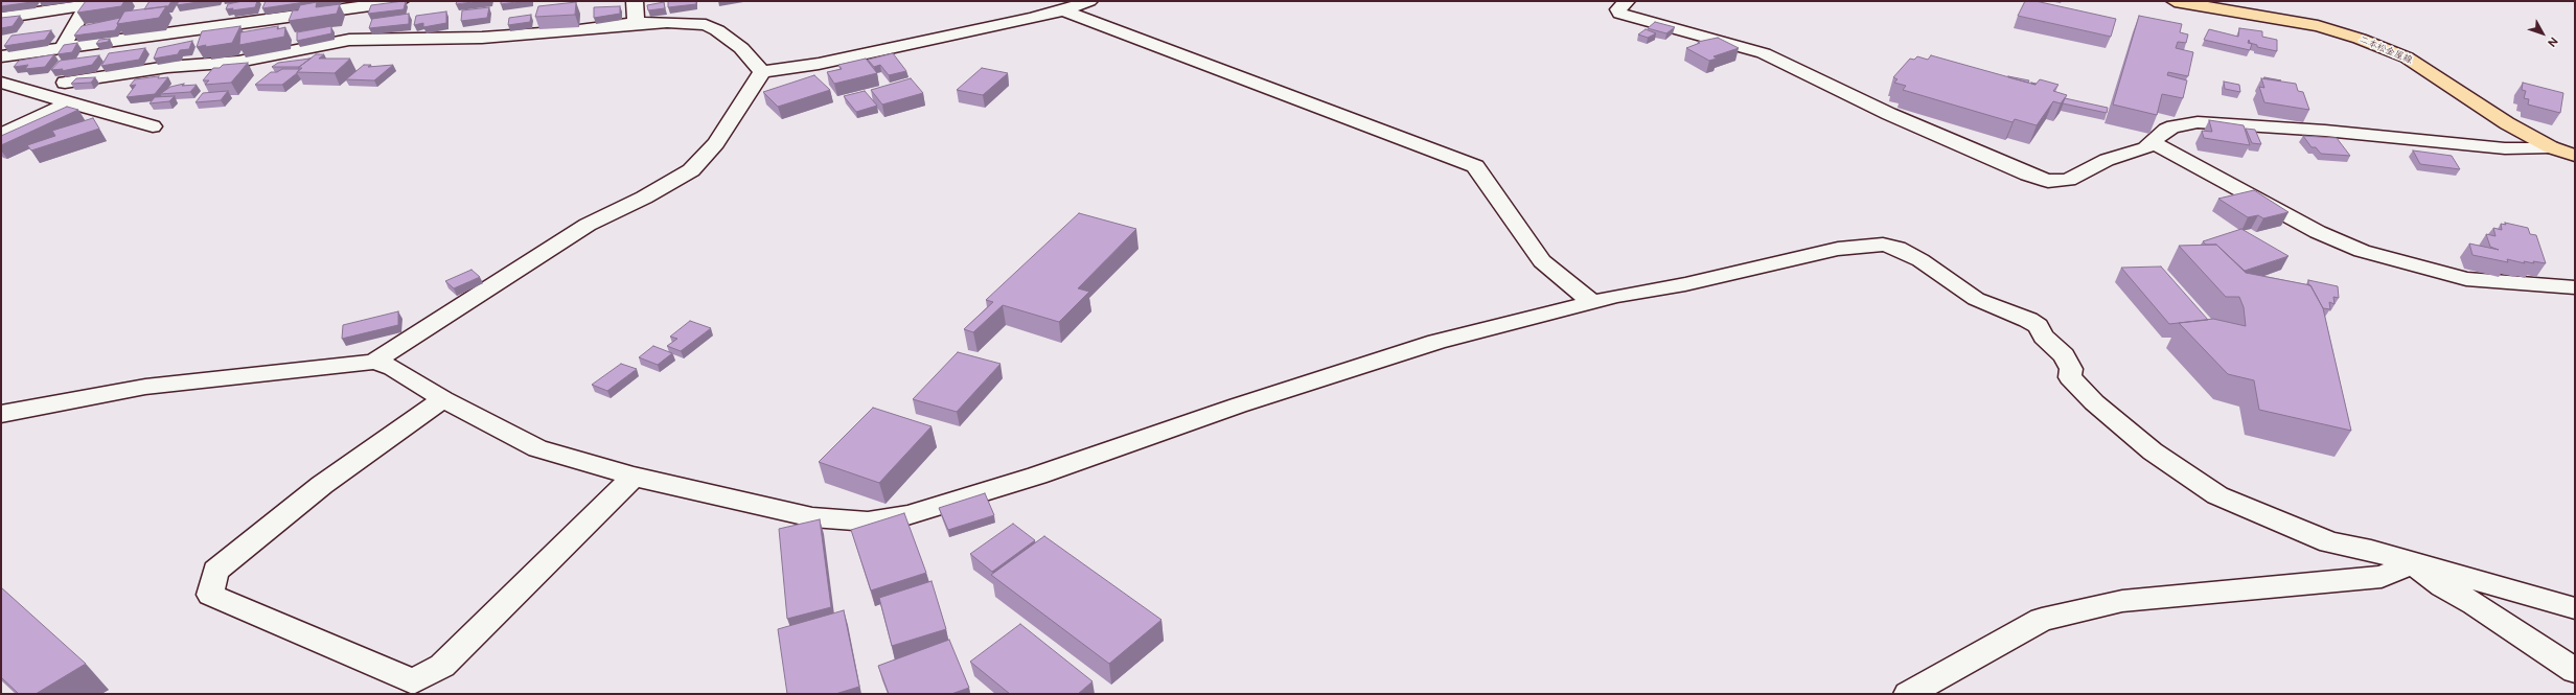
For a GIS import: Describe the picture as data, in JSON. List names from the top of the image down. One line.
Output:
{"streets":{"main road":["二本松金屋線"]},"north":"bottom right"}
